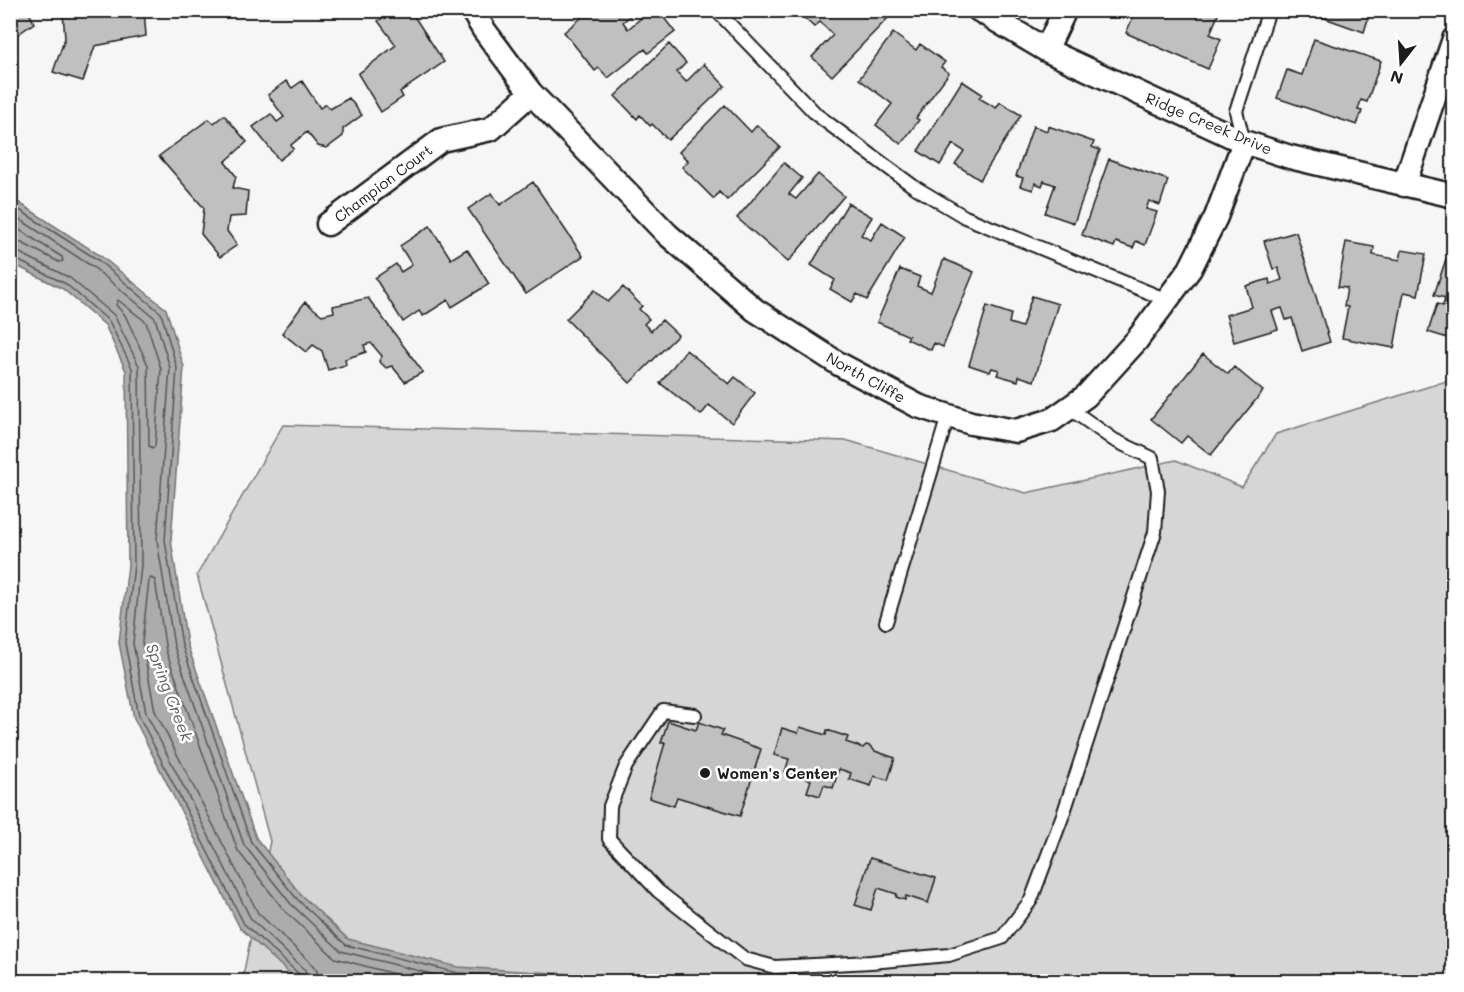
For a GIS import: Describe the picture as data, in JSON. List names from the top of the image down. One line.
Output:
{"streets":{"street":["Ridge Creek Drive","Champion Court","North Cliffe"]},"crossings":[["Ridge Creek Drive","North Cliffe"],["Champion Court","North Cliffe"]],"water":["Spring Creek"],"places":["Women's Center"],"north":"bottom"}
